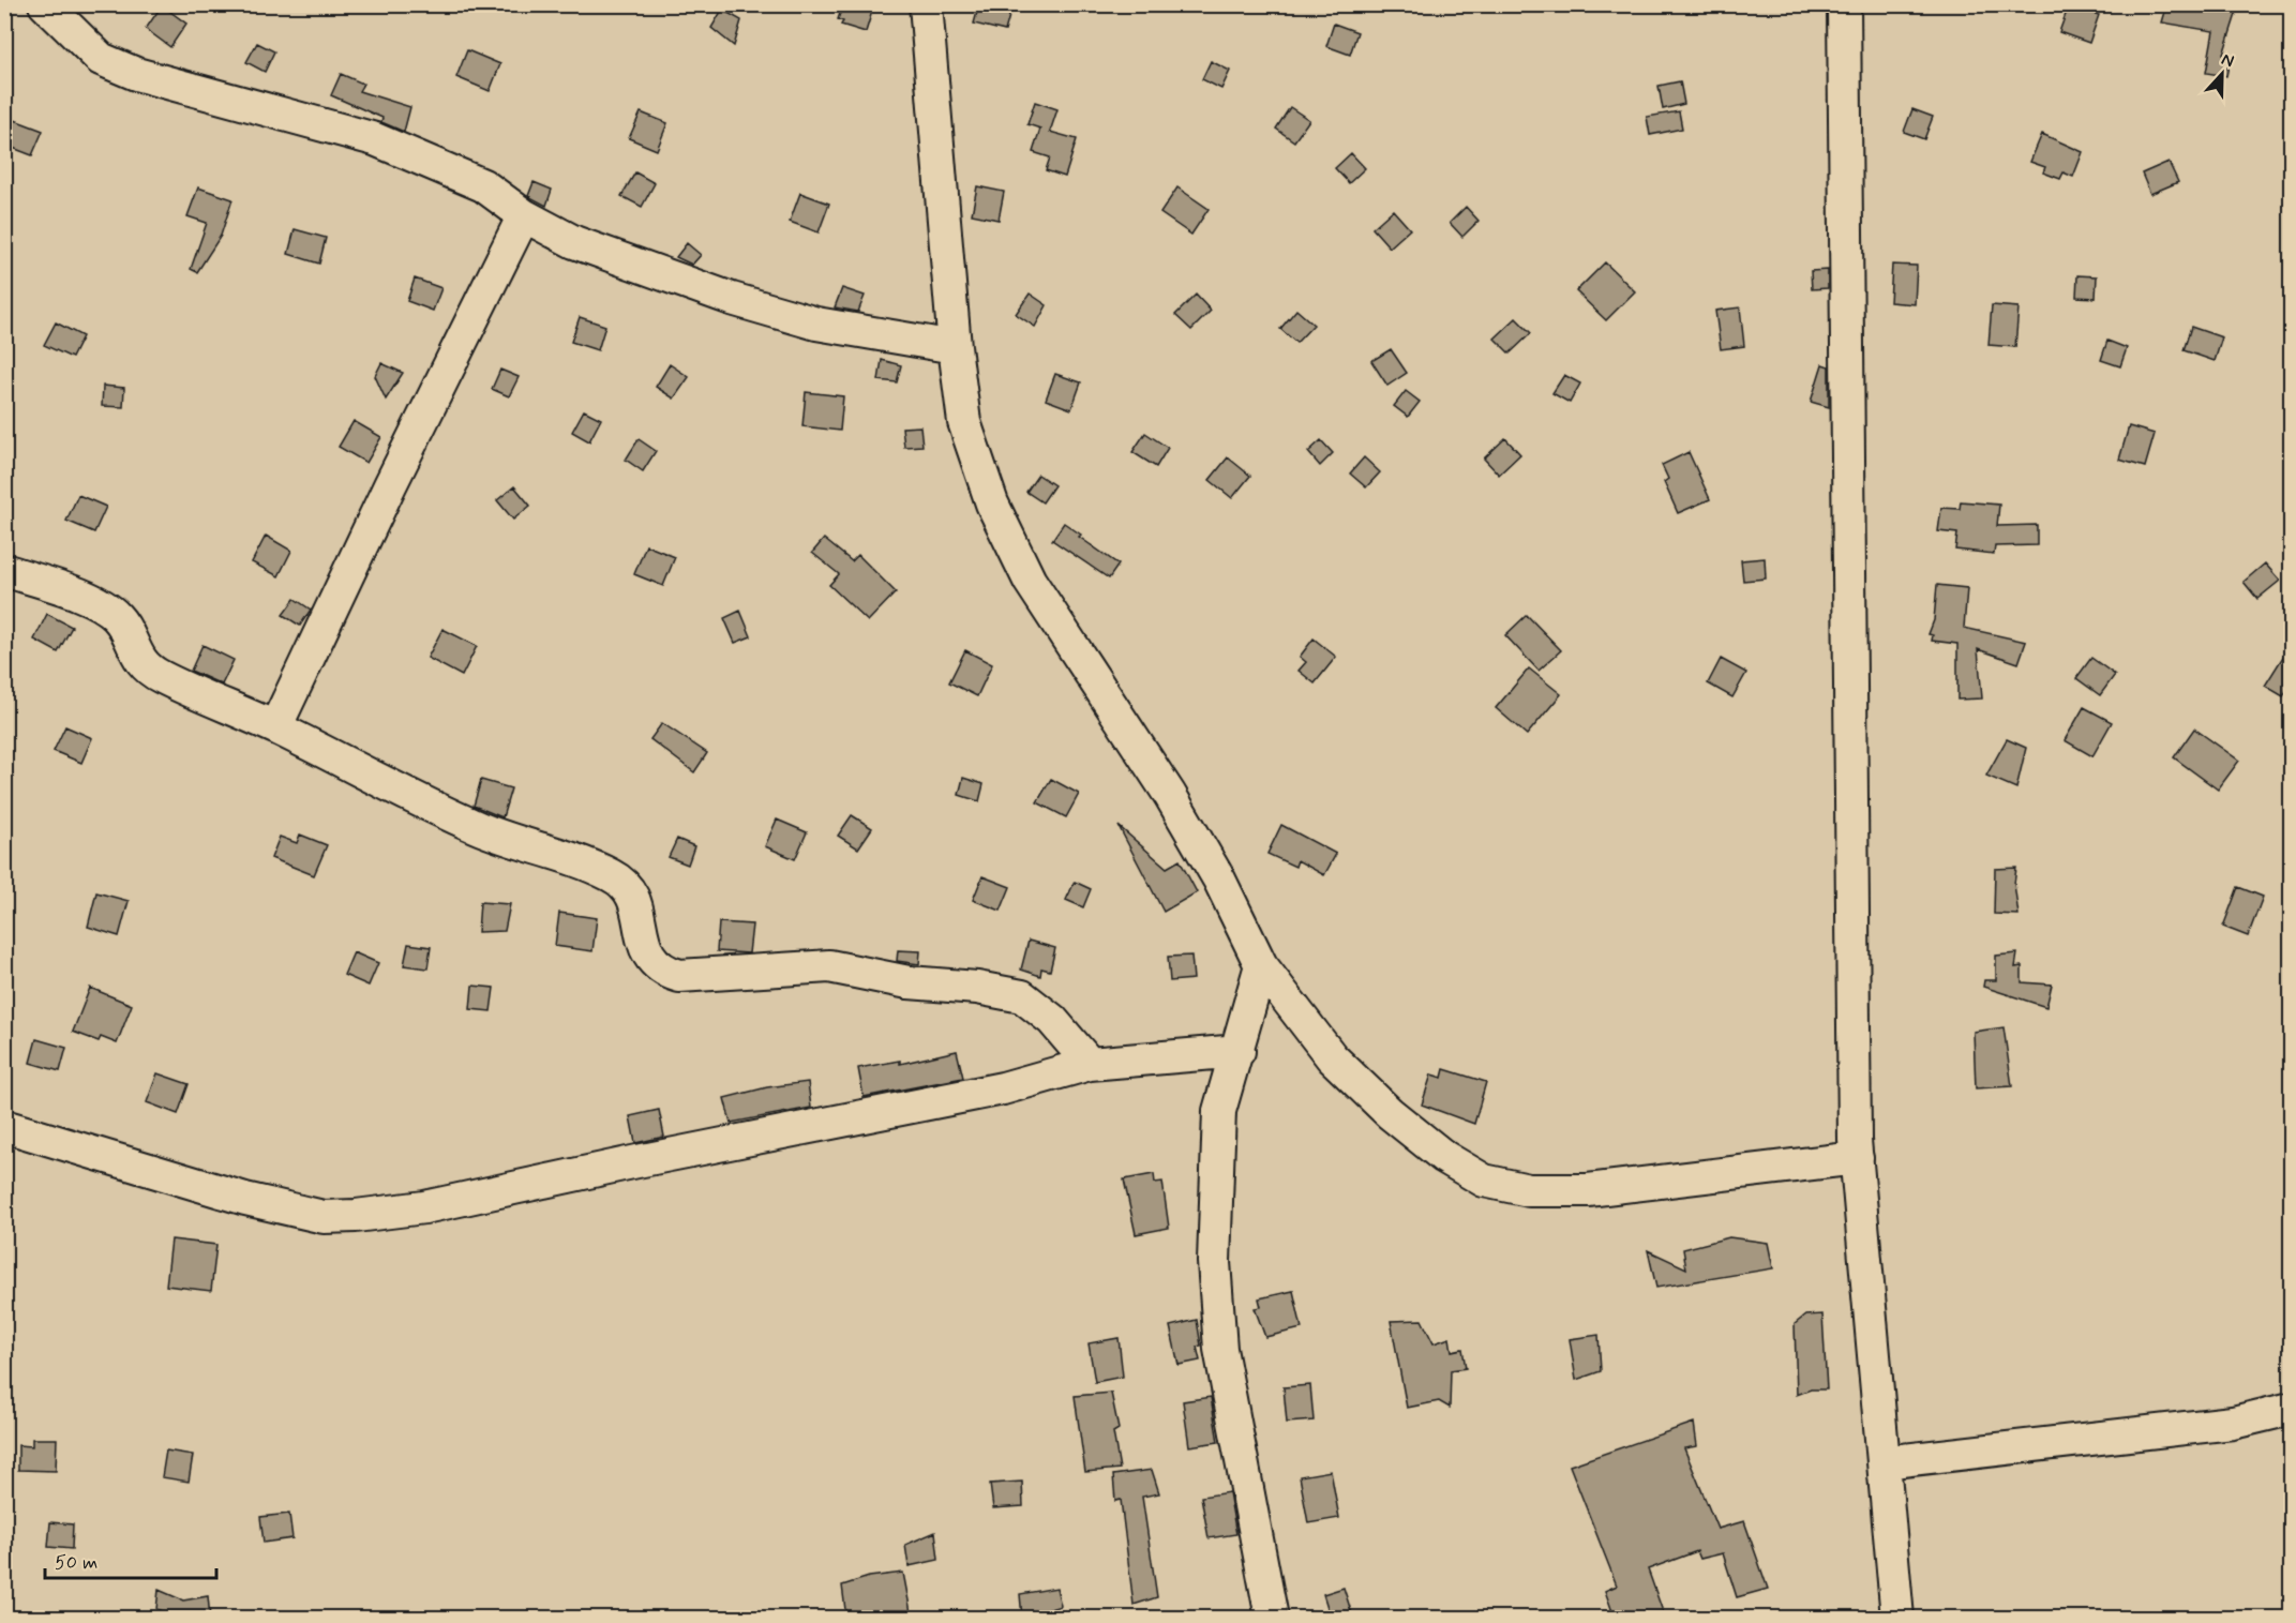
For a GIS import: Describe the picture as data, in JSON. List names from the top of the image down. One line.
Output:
{"scale_bar":"50 m","north":"top"}
